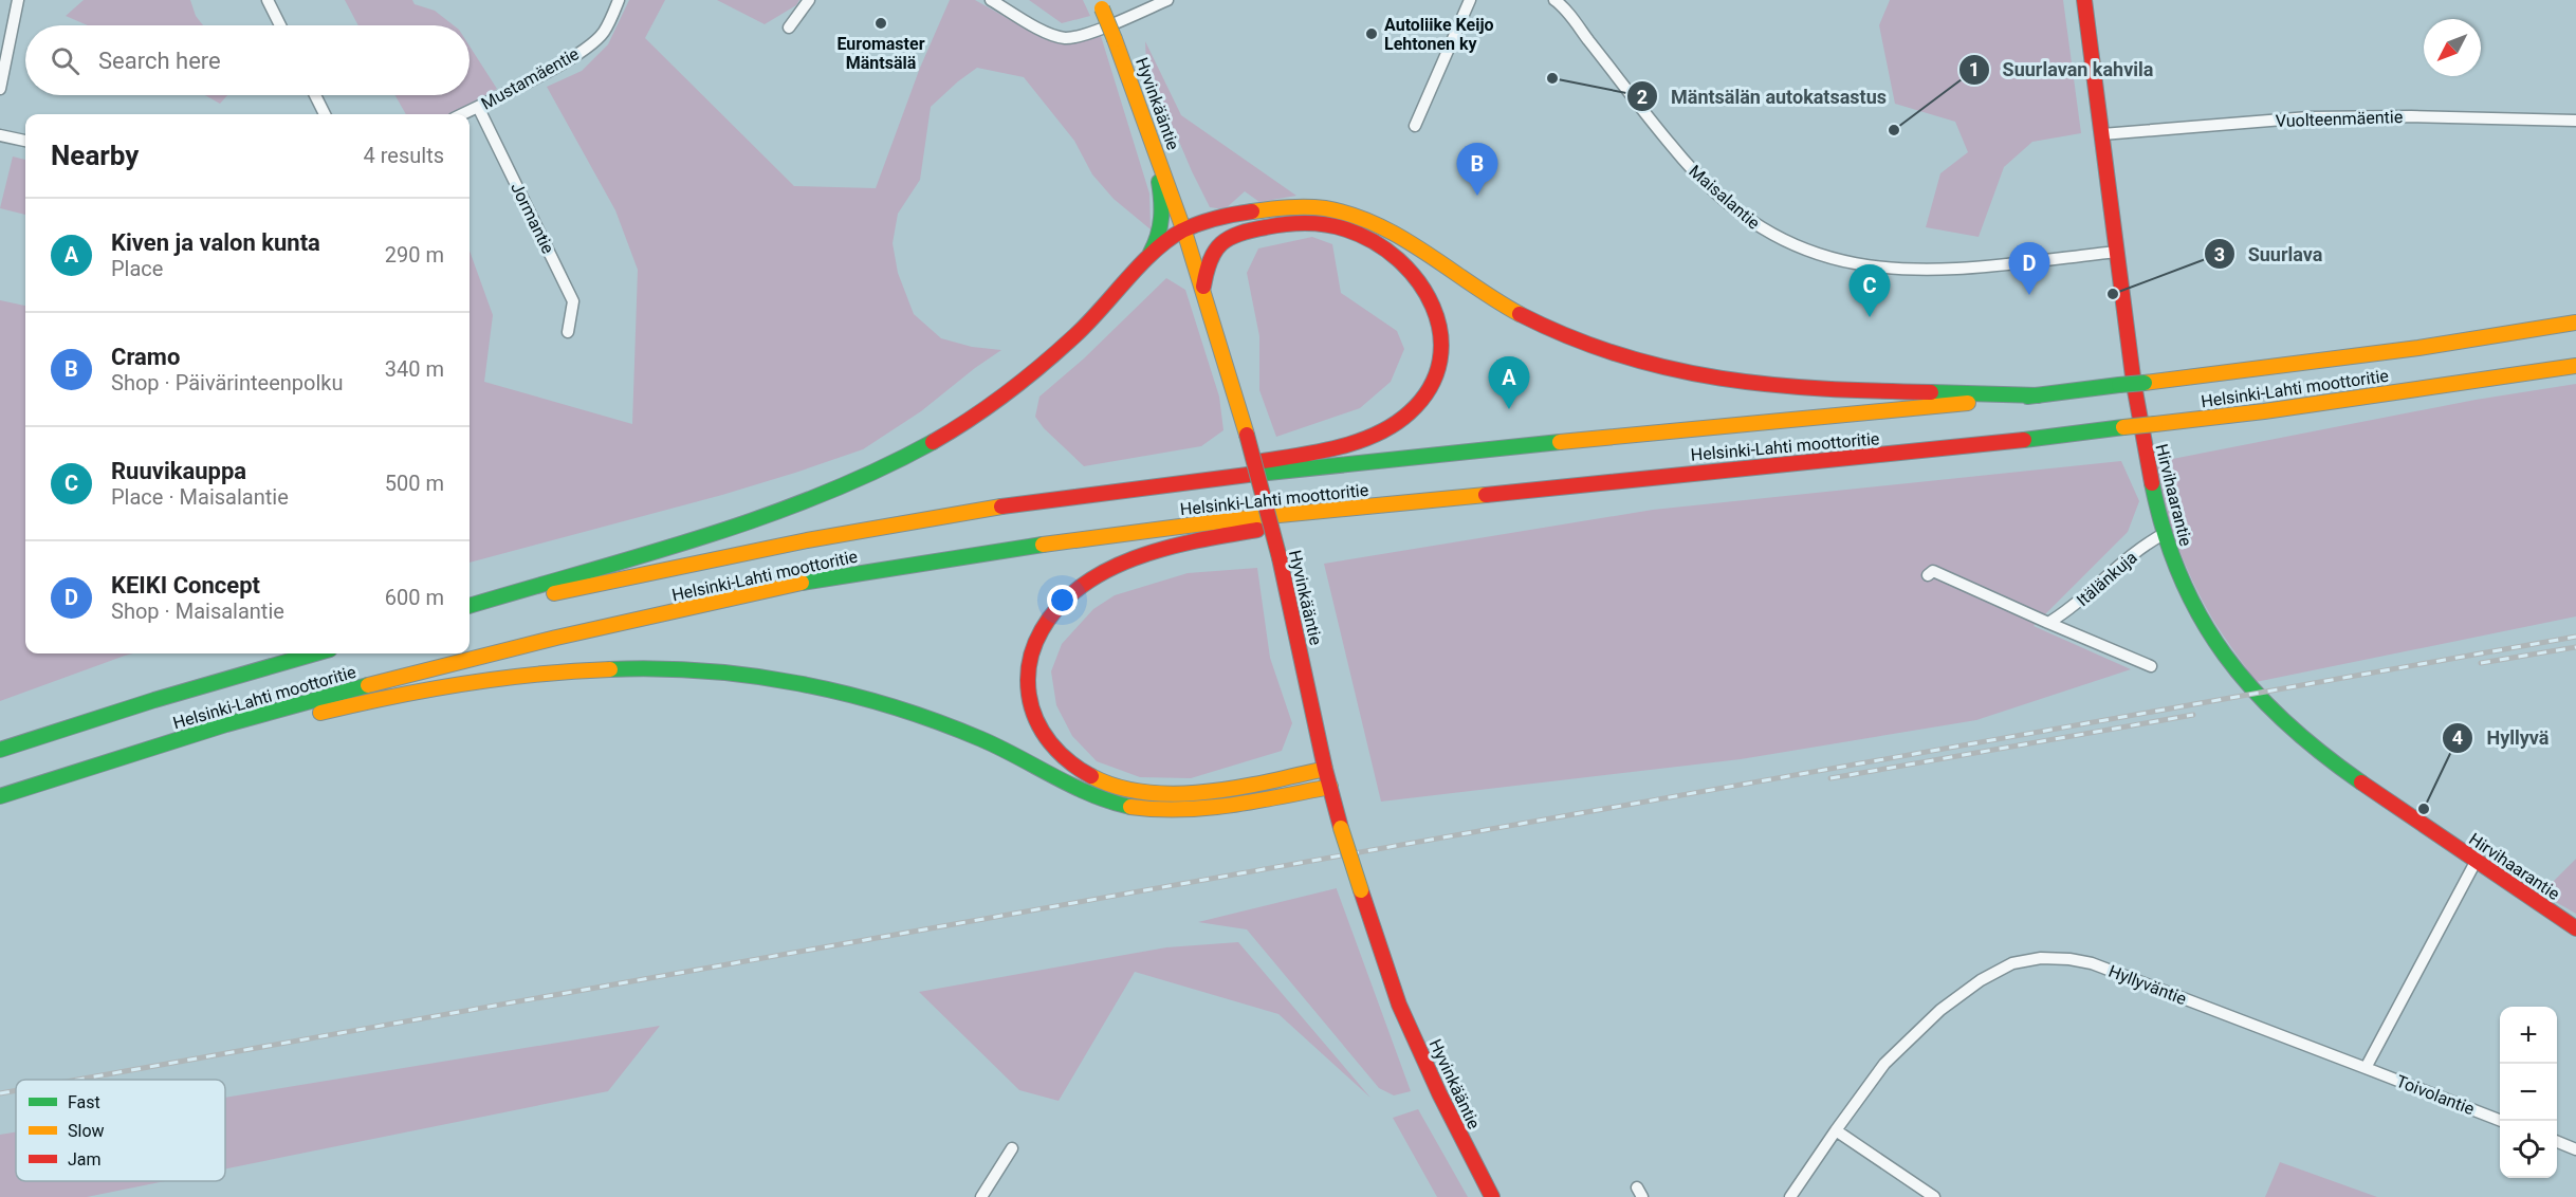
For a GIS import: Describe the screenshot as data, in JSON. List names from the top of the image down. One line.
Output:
{"streets":{"main road":["Hyvinkääntie","Helsinki-Lahti moottoritie","Hirvihaarantie"],"street":["Mustamäentie","Vuolteenmäentie","Maisalantie","Jormantie","Itälänkuja","Hyllyväntie","Toivolantie"]},"crossings":[["Mustamäentie","Jormantie"],["Vuolteenmäentie","Hirvihaarantie"],["Maisalantie","Hirvihaarantie"],["Hirvihaarantie","Itälänkuja"],["Hyllyväntie","Toivolantie"]],"places":["Euromaster Mäntsälä","Autoliike Keijo Lehtonen ky","Mäntsälän autokatsastus","Suurlavan kahvila","Suurlava","Hyllyvä"],"legend":["Fast","Slow","Jam"],"north":"bottom left","page":{"search":"Search here","heading":["Nearby","4 results"],"pins":["B","D","C","A"],"list":[{"mark":"A","name":"Kiven ja valon kunta","note":"Place","value":"290 m"},{"mark":"B","name":"Cramo","note":"Shop · Päivärinteenpolku","value":"340 m"},{"mark":"C","name":"Ruuvikauppa","note":"Place · Maisalantie","value":"500 m"},{"mark":"D","name":"KEIKI Concept","note":"Shop · Maisalantie","value":"600 m"}],"map_buttons":["+","−"]}}
